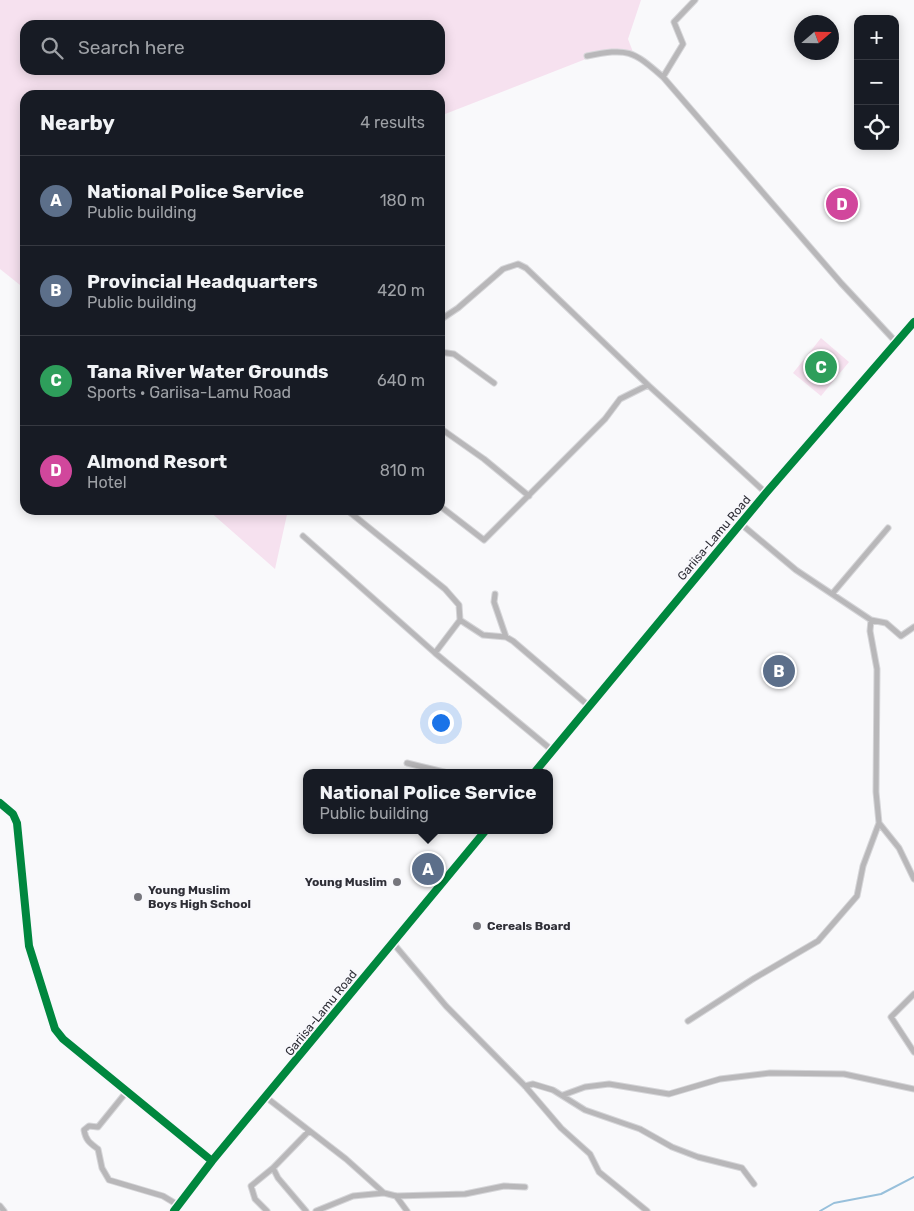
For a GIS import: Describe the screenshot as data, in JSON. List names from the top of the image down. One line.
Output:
{"streets":{"street":["Gariisa-Lamu Road"]},"places":["Young Muslim","Young Muslim Boys High School","Cereals Board"],"north":"right","page":{"map_buttons":["+","−"],"search":"Search here","heading":["Nearby","4 results"],"list":[{"mark":"A","name":"National Police Service","note":"Public building","value":"180 m"},{"mark":"B","name":"Provincial Headquarters","note":"Public building","value":"420 m"},{"mark":"C","name":"Tana River Water Grounds","note":"Sports · Gariisa-Lamu Road","value":"640 m"},{"mark":"D","name":"Almond Resort","note":"Hotel","value":"810 m"}],"pins":["D","C","B","A"],"popup":["National Police Service","Public building"]}}
